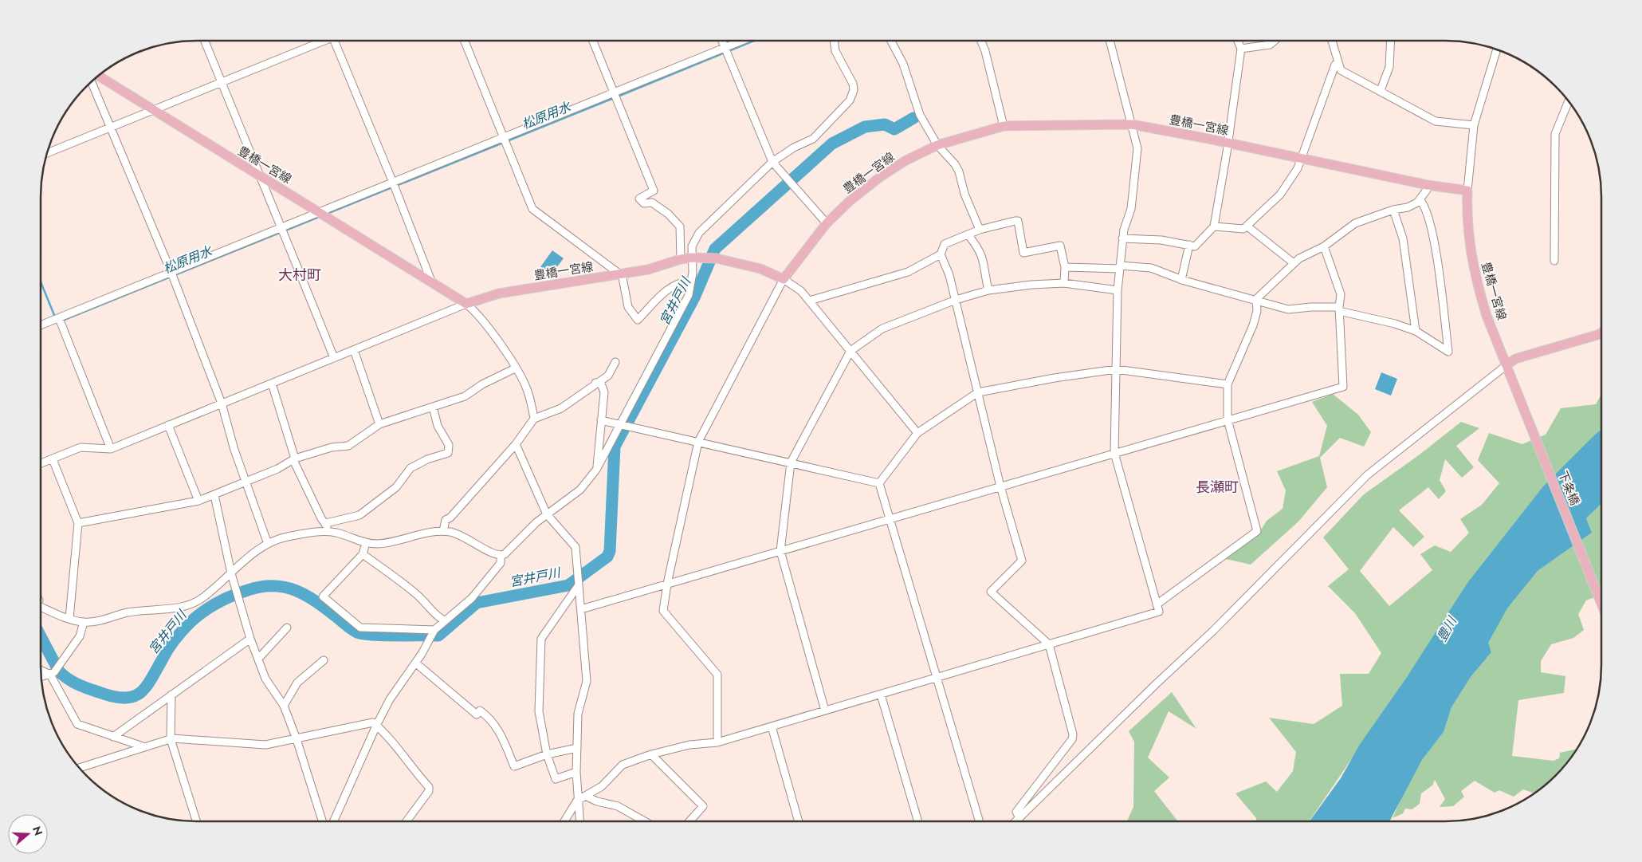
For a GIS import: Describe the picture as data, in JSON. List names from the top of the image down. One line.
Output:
{"streets":{"main road":["豊橋一宮線","下条橋"]},"crossings":[["豊橋一宮線","下条橋"]],"districts":["大村町","長瀬町"],"water":["松原用水","宮井戸川","豊川"],"north":"right"}
